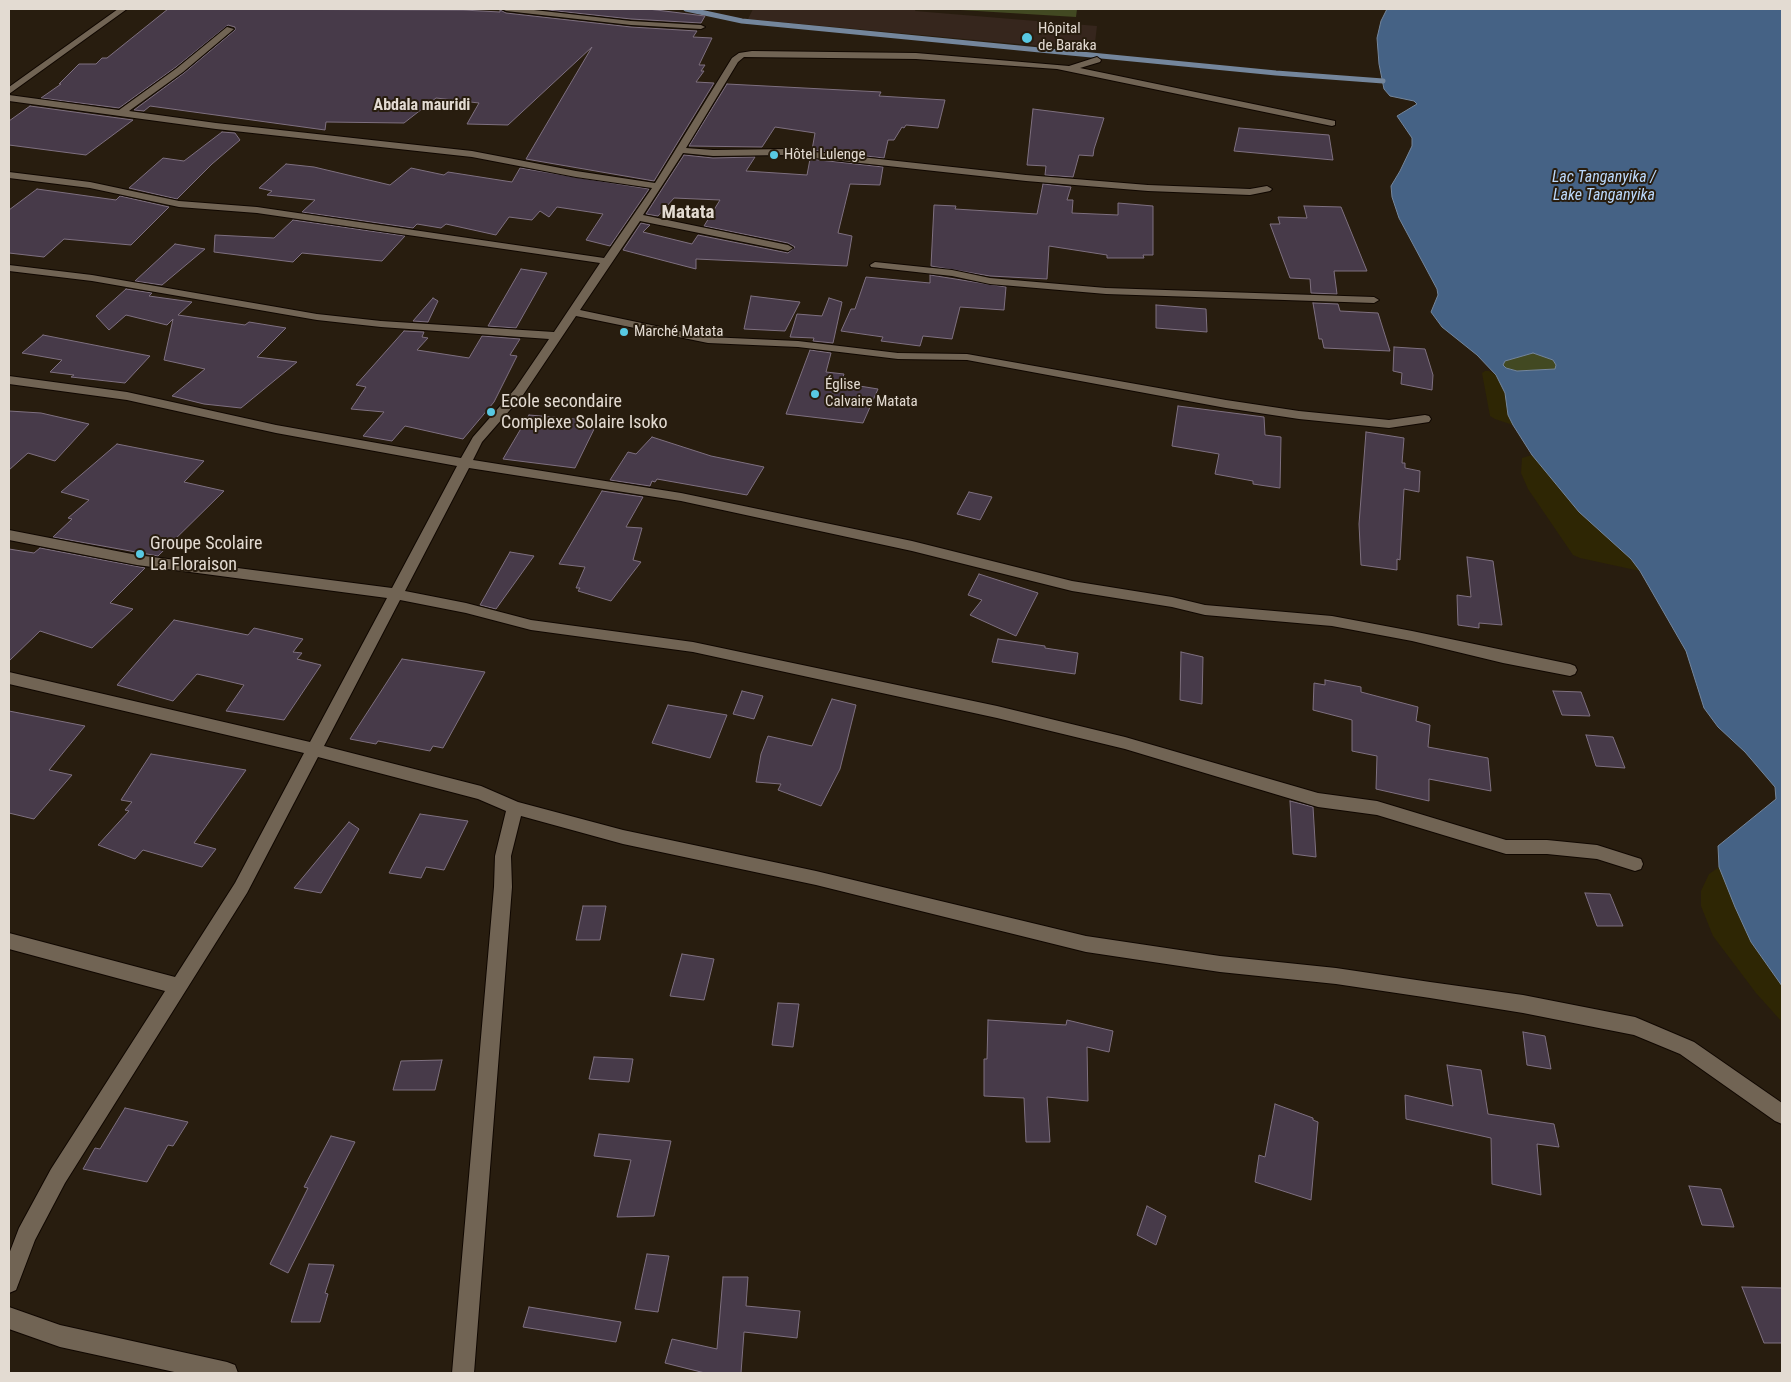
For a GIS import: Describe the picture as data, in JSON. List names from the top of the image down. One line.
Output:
{"districts":["Abdala mauridi","Matata"],"water":["Lac Tanganyika / Lake Tanganyika"],"places":["Hôpital de Baraka","Hôtel Lulenge","Marché Matata","Église Calvaire Matata","Ecole secondaire Complexe Solaire Isoko","Groupe Scolaire La Floraison"]}
